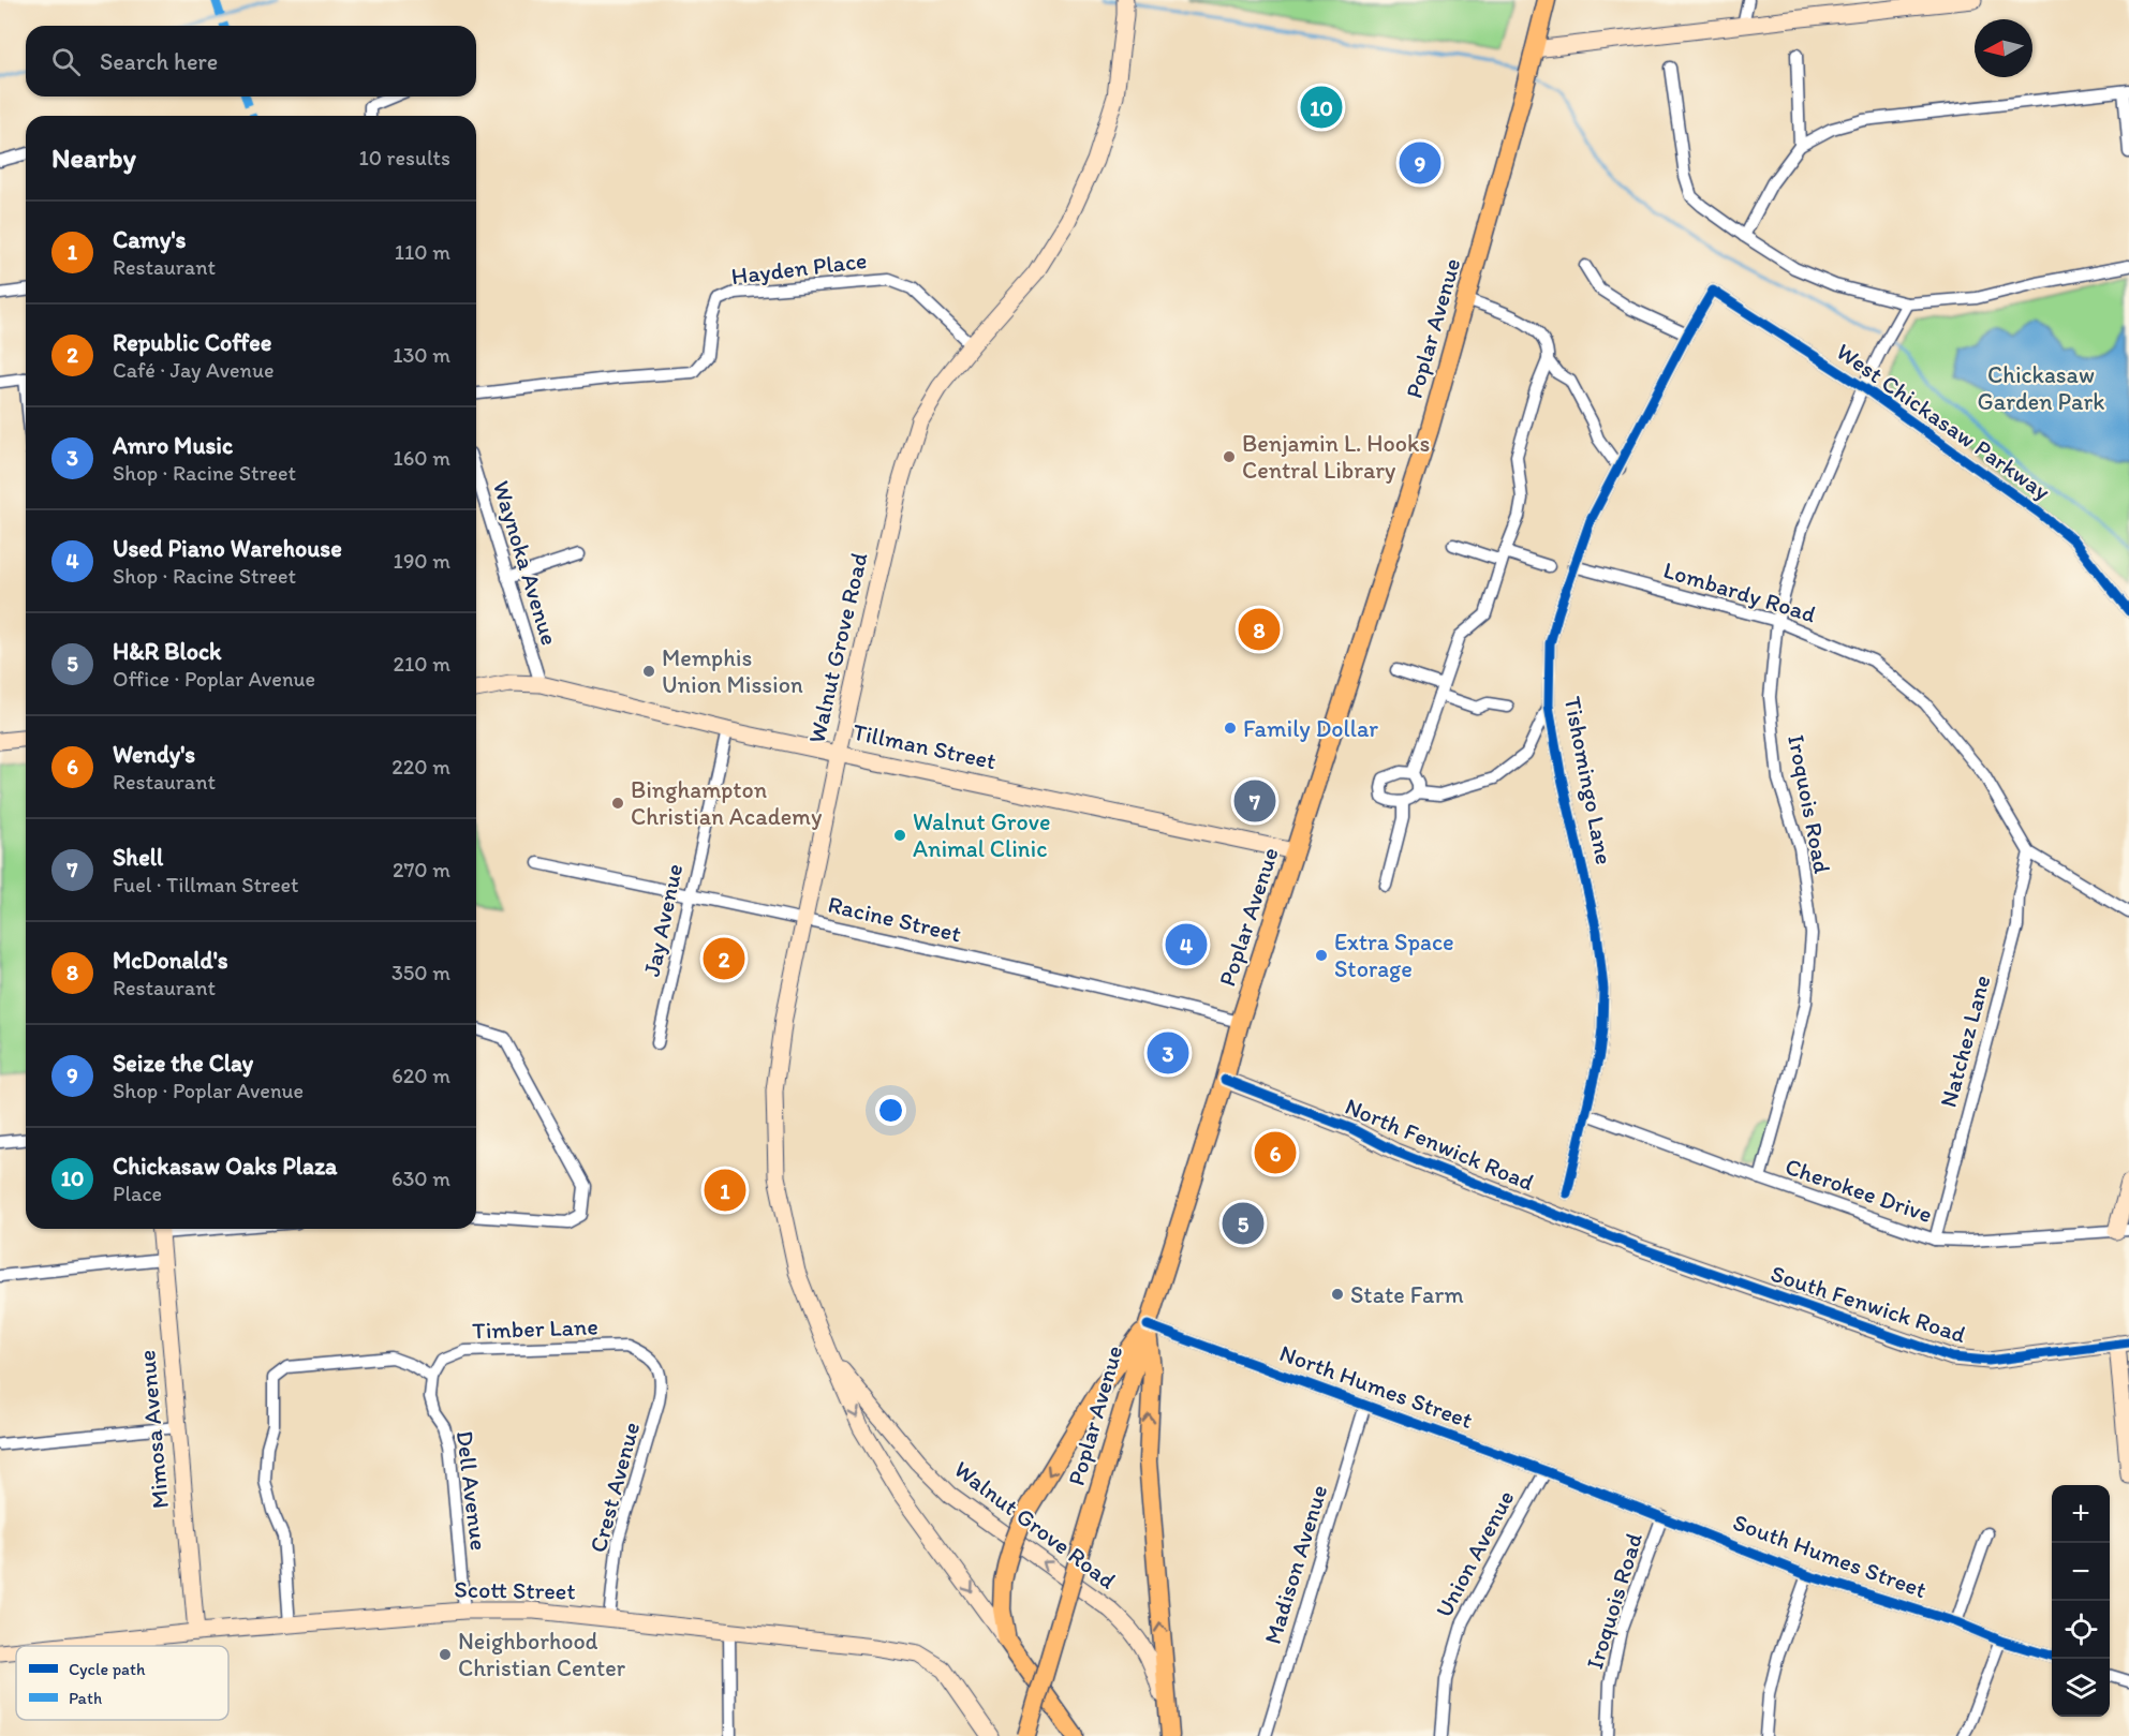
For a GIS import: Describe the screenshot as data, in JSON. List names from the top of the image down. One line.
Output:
{"streets":{"main road":["Poplar Avenue","Walnut Grove Road","Tillman Street","North Fenwick Road","South Fenwick Road","Mimosa Avenue","Scott Street"],"street":["Hayden Place","West Chickasaw Parkway","Waynoka Avenue","Lombardy Road","Tishomingo Lane","Iroquois Road","Racine Street","Jay Avenue","Natchez Lane","Cherokee Drive","Timber Lane","North Humes Street","Crest Avenue","Dell Avenue","Union Avenue","South Humes Street","Madison Avenue"]},"crossings":[["Hayden Place","Walnut Grove Road"],["Poplar Avenue","Tillman Street"],["Poplar Avenue","Racine Street"],["Poplar Avenue","North Fenwick Road"],["Poplar Avenue","North Humes Street"],["West Chickasaw Parkway","Tishomingo Lane"],["West Chickasaw Parkway","Iroquois Road"],["Waynoka Avenue","Tillman Street"],["Lombardy Road","Tishomingo Lane"],["Lombardy Road","Iroquois Road"],["Lombardy Road","Natchez Lane"],["Walnut Grove Road","Tillman Street"],["Walnut Grove Road","Racine Street"],["Tillman Street","Jay Avenue"],["Tishomingo Lane","Cherokee Drive"],["Iroquois Road","Cherokee Drive"],["Iroquois Road","South Humes Street"],["Racine Street","Jay Avenue"],["Natchez Lane","Cherokee Drive"],["North Fenwick Road","South Fenwick Road"],["Timber Lane","Crest Avenue"],["Timber Lane","Dell Avenue"],["North Humes Street","Union Avenue"],["North Humes Street","South Humes Street"],["North Humes Street","Madison Avenue"],["Mimosa Avenue","Scott Street"],["Crest Avenue","Scott Street"],["Dell Avenue","Scott Street"]],"parks":["Chickasaw Garden Park"],"places":["Benjamin L. Hooks Central Library","Memphis Union Mission","Family Dollar","Binghampton Christian Academy","Walnut Grove Animal Clinic","Extra Space Storage","State Farm","Neighborhood Christian Center"],"legend":["Cycle path","Path"],"north":"left","page":{"search":"Search here","pins":["10","9","8","7","4","2","3","6","1","5"],"heading":["Nearby","10 results"],"list":[{"mark":"1","name":"Camy's","note":"Restaurant","value":"110 m"},{"mark":"2","name":"Republic Coffee","note":"Café · Jay Avenue","value":"130 m"},{"mark":"3","name":"Amro Music","note":"Shop · Racine Street","value":"160 m"},{"mark":"4","name":"Used Piano Warehouse","note":"Shop · Racine Street","value":"190 m"},{"mark":"5","name":"H&R Block","note":"Office · Poplar Avenue","value":"210 m"},{"mark":"6","name":"Wendy's","note":"Restaurant","value":"220 m"},{"mark":"7","name":"Shell","note":"Fuel · Tillman Street","value":"270 m"},{"mark":"8","name":"McDonald's","note":"Restaurant","value":"350 m"},{"mark":"9","name":"Seize the Clay","note":"Shop · Poplar Avenue","value":"620 m"},{"mark":"10","name":"Chickasaw Oaks Plaza","note":"Place","value":"630 m"}],"map_buttons":["+","−"]}}
